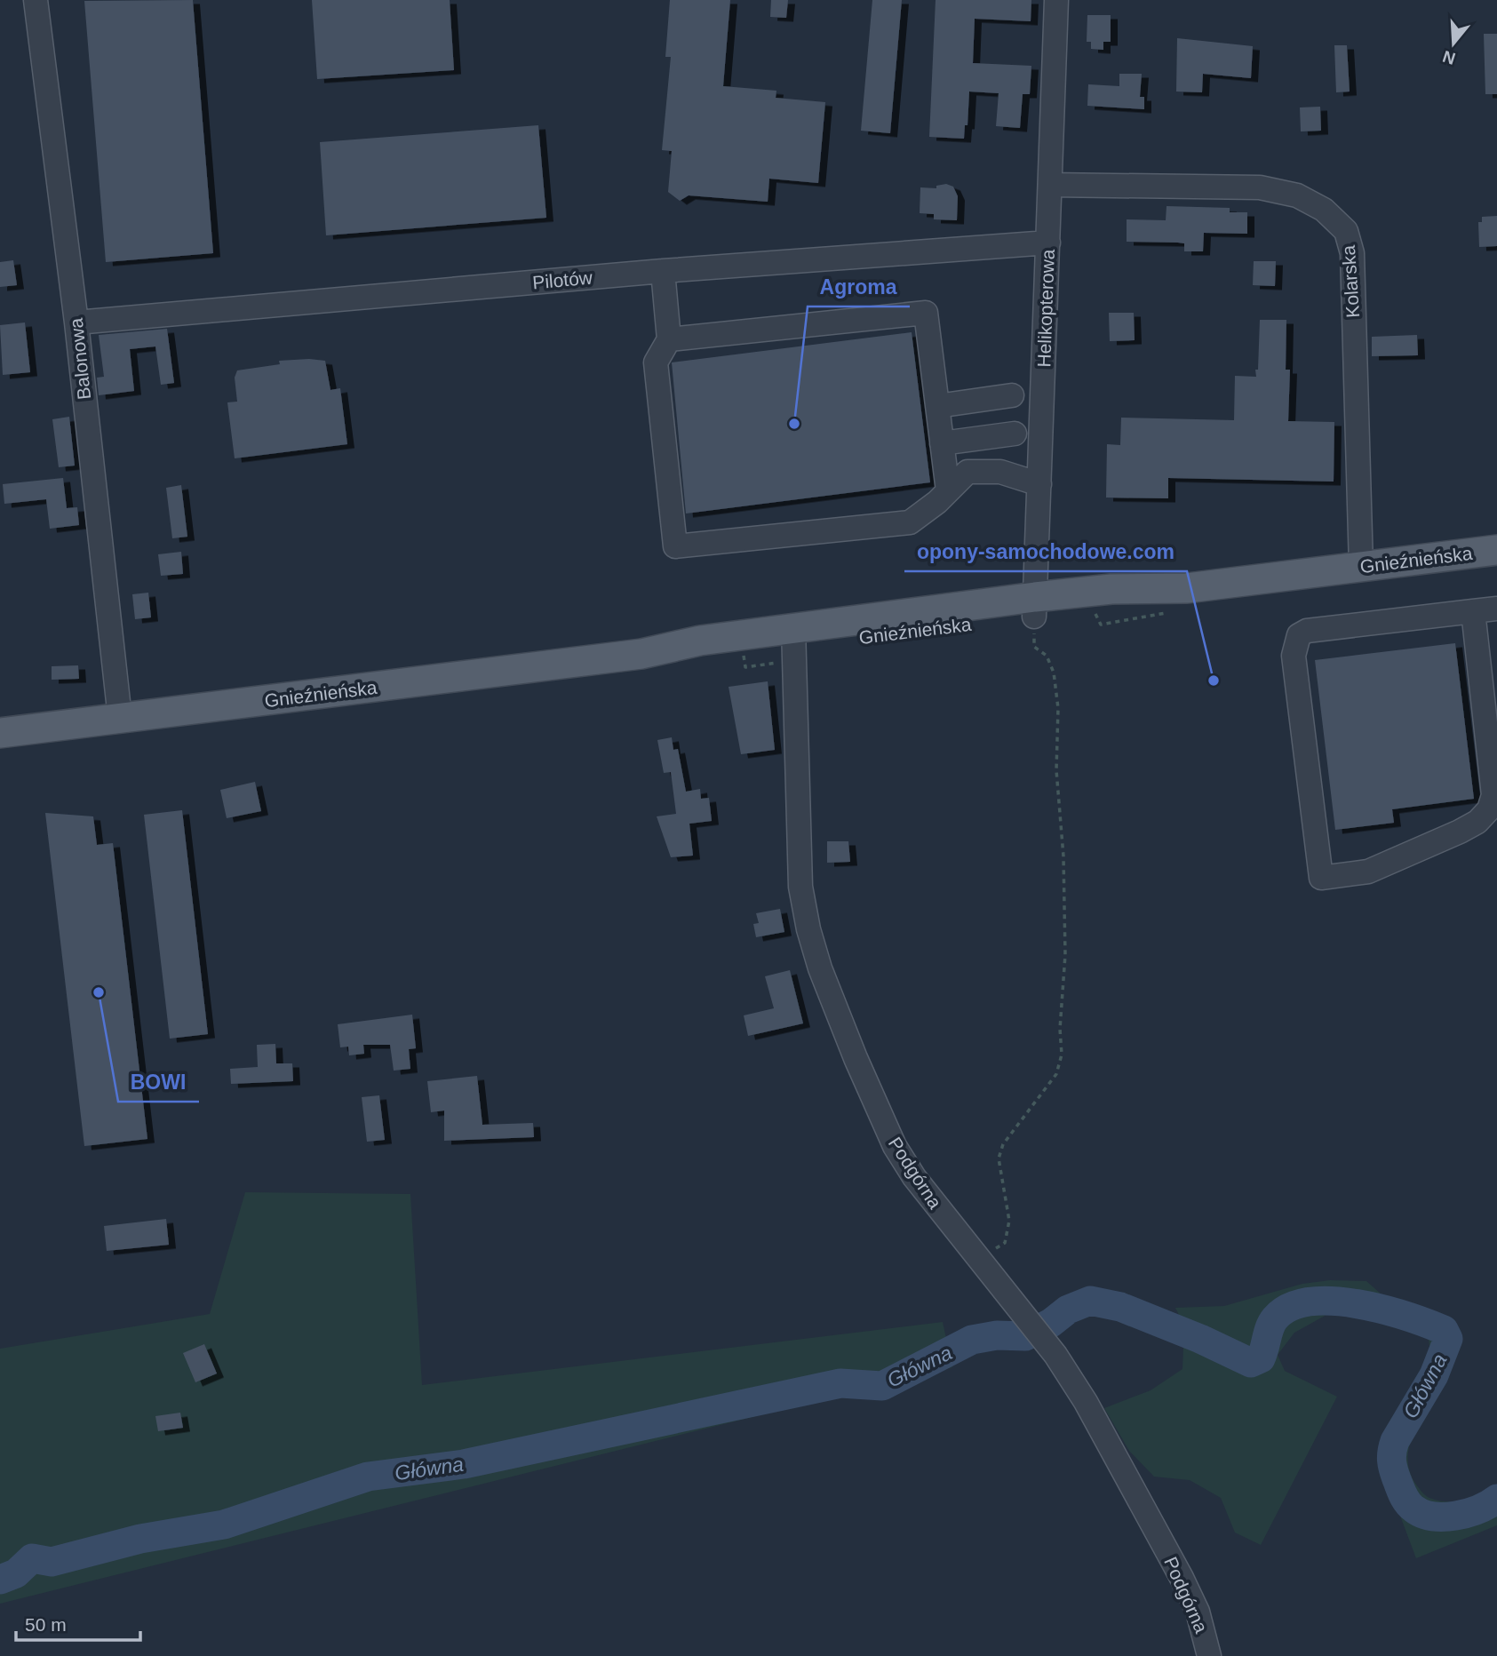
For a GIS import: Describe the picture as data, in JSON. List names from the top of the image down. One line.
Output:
{"streets":{"main road":["Gnieźnieńska"],"street":["Pilotów","Kolarska","Helikopterowa","Balonowa","Podgórna"]},"crossings":[["Pilotów","Helikopterowa"],["Pilotów","Balonowa"],["Kolarska","Helikopterowa"],["Kolarska","Gnieźnieńska"],["Helikopterowa","Gnieźnieńska"],["Balonowa","Gnieźnieńska"],["Gnieźnieńska","Podgórna"]],"water":["Główna"],"places":["Agroma","opony-samochodowe.com","BOWI"],"scale_bar":"50 m","north":"bottom"}
